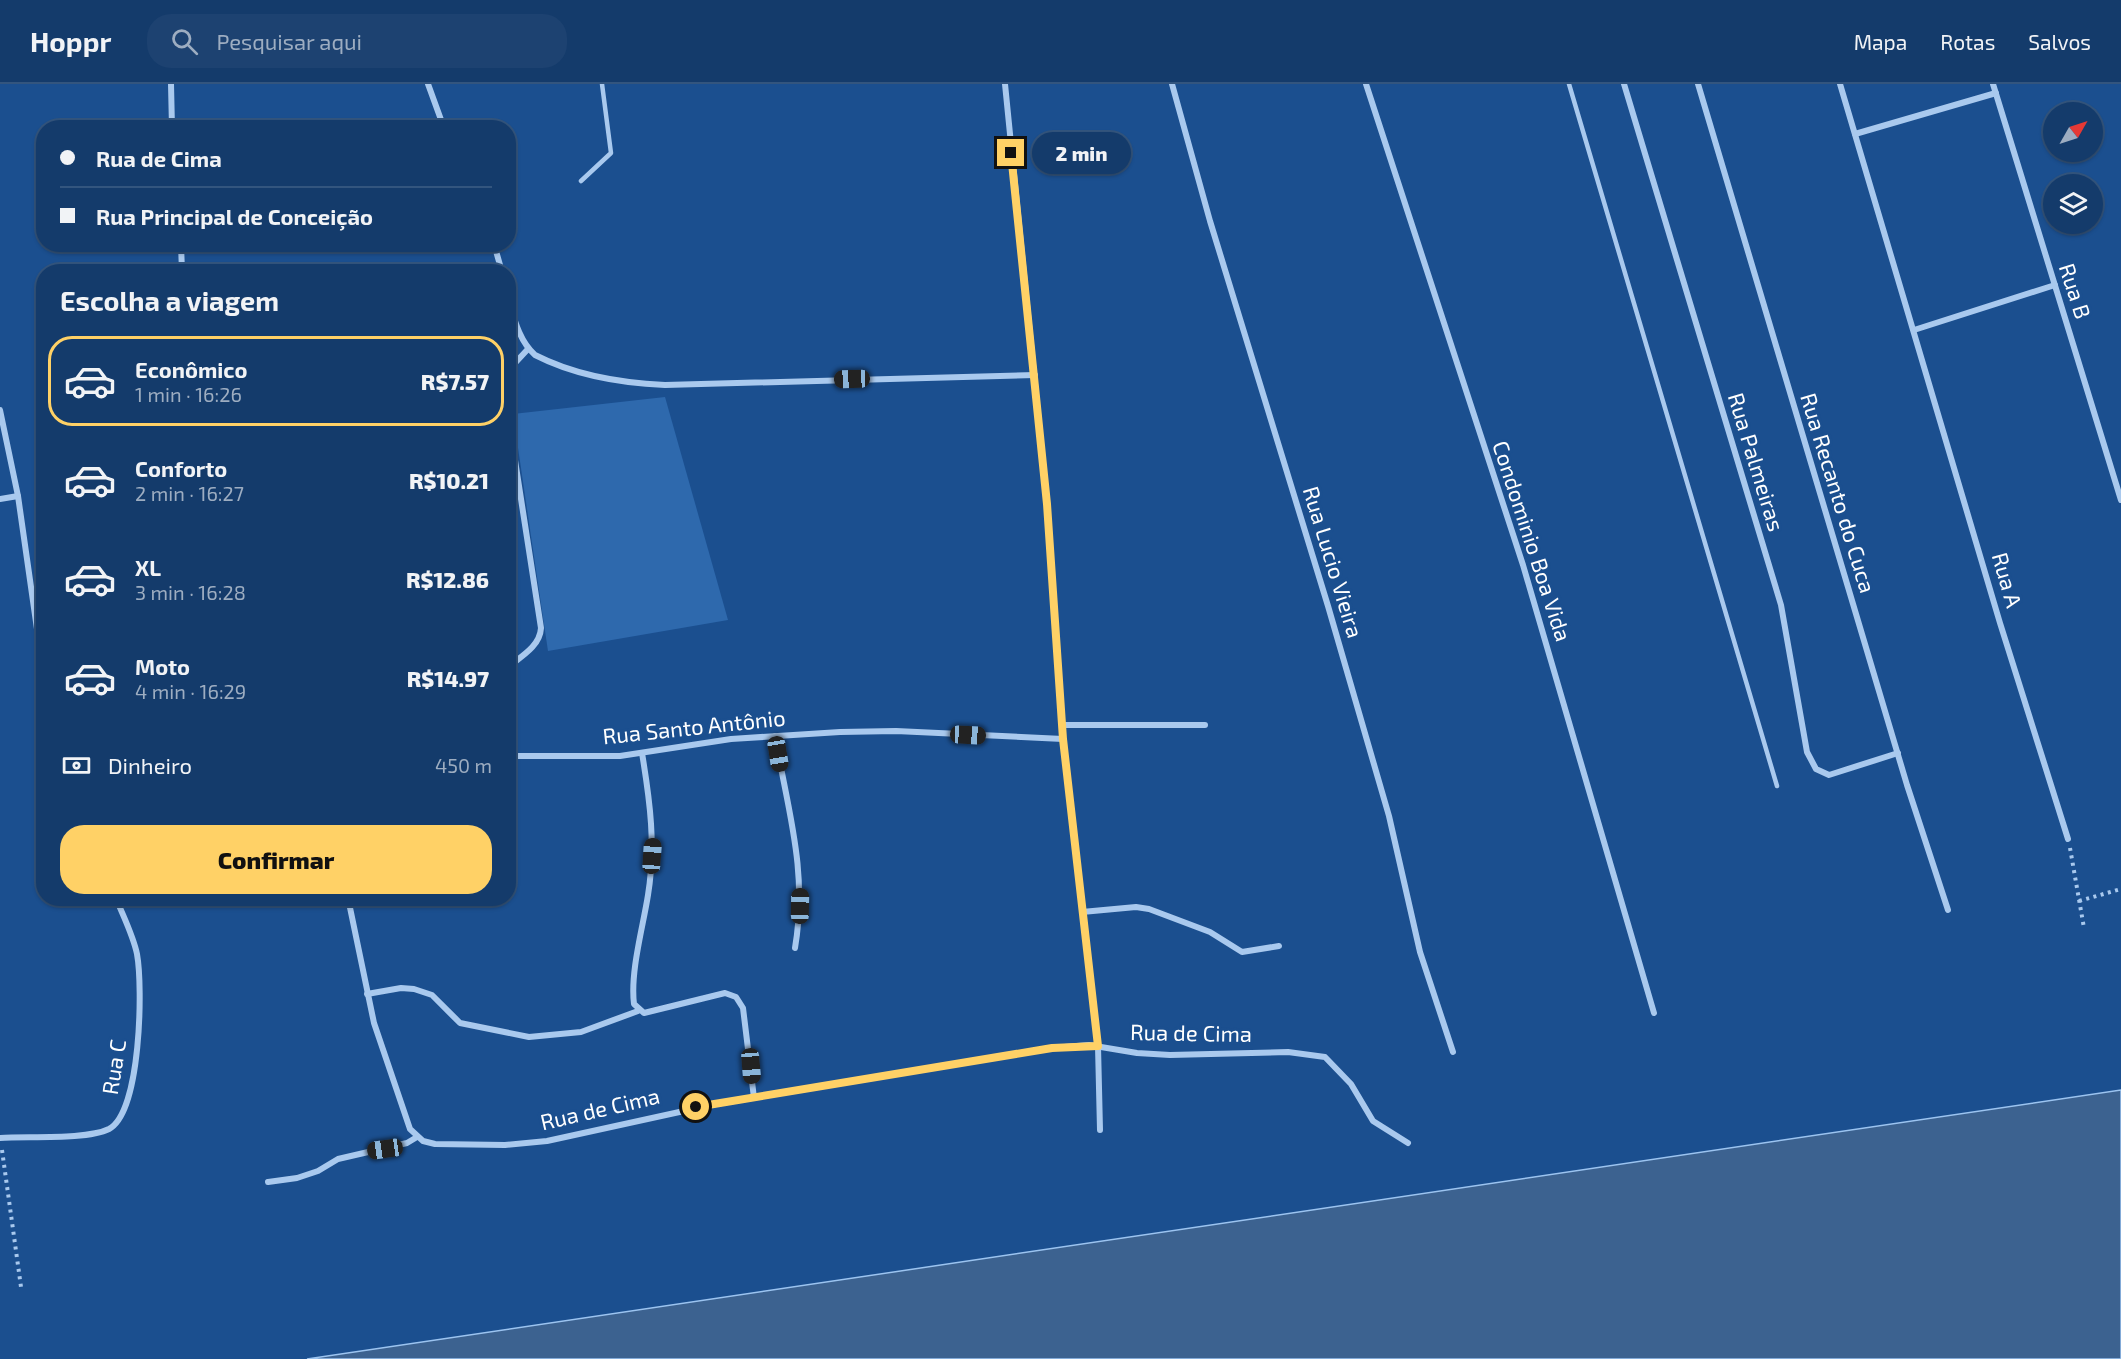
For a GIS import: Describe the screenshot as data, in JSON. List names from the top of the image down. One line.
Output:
{"streets":{"street":["Rua B","Rua Palmeiras","Rua Recanto do Cuca","Condominio Boa Vida","Rua Lucio Vieira","Rua A","Rua Santo Antônio","Rua de Cima","Rua C"]},"crossings":[["Rua Palmeiras","Rua Recanto do Cuca"]],"north":"top right","page":{"header":"Hoppr","search":"Pesquisar aqui","nav":["Mapa","Rotas","Salvos"],"banner":["Rua de Cima","Rua Principal de Conceição"],"bubble":"2 min","heading":"Escolha a viagem","list":[{"name":"Econômico","note":"1 min · 16:26","value":"R$7.57"},{"name":"Conforto","note":"2 min · 16:27","value":"R$10.21"},{"name":"XL","note":"3 min · 16:28","value":"R$12.86"},{"name":"Moto","note":"4 min · 16:29","value":"R$14.97"}],"pay":["Dinheiro","450 m"],"buttons":"Confirmar"}}
